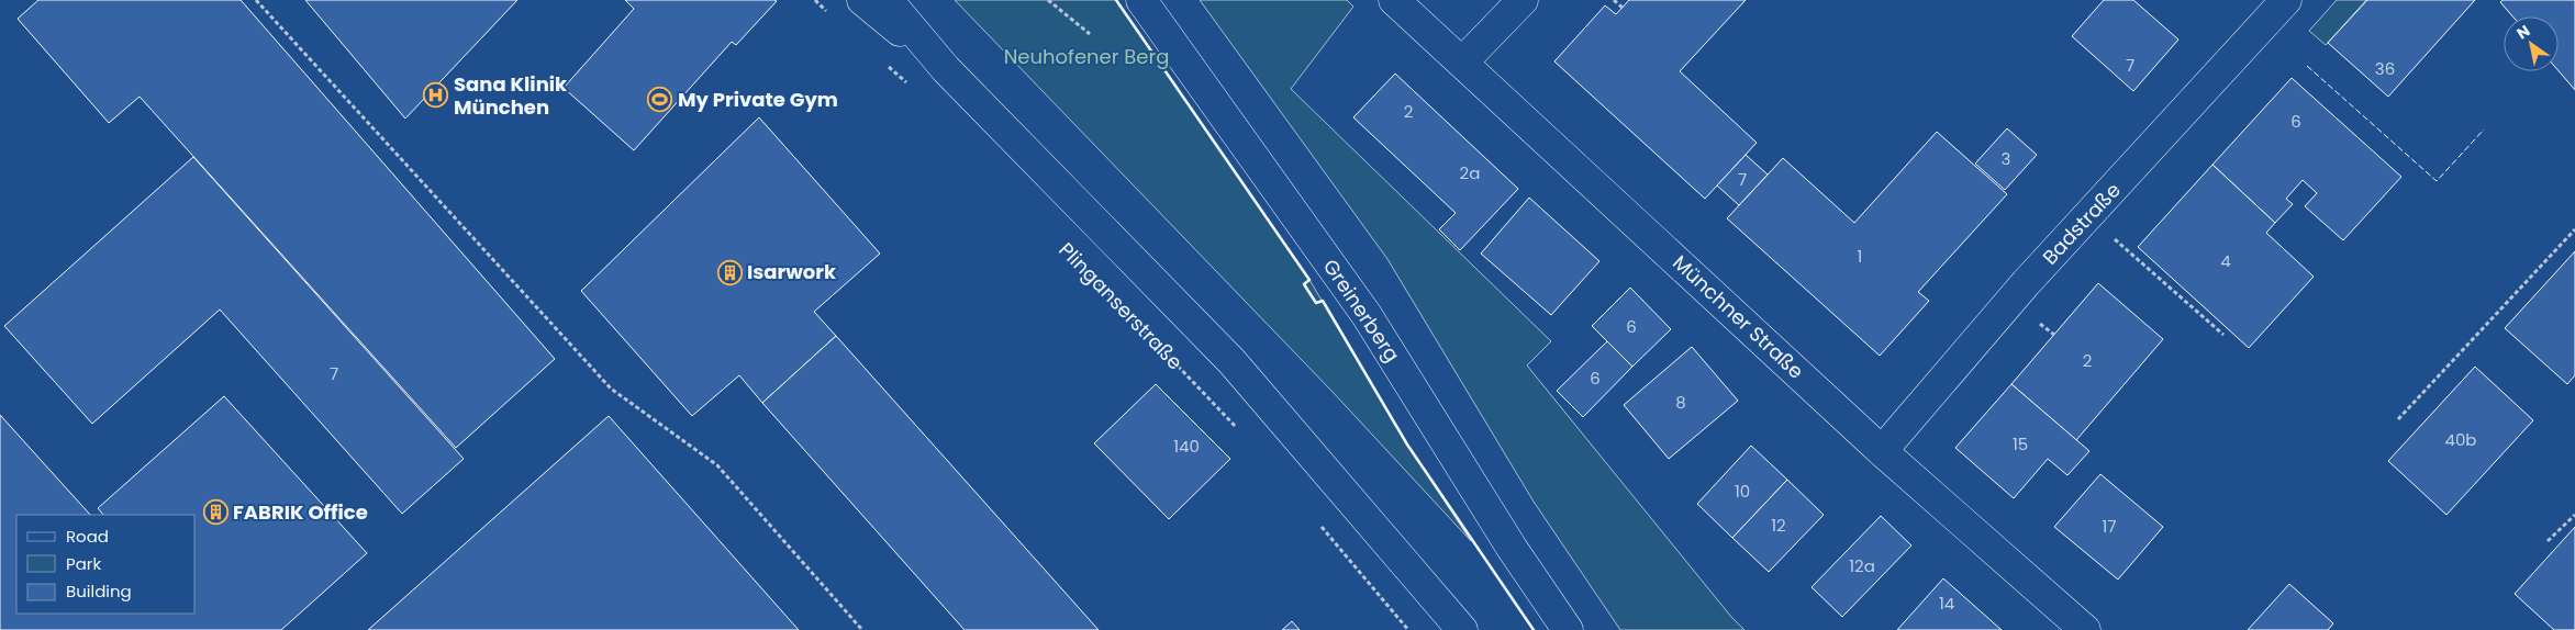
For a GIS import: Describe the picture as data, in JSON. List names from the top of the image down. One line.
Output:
{"streets":{"street":["Badstraße","Plinganserstraße","Greinerberg","Münchner Straße"]},"crossings":[["Badstraße","Münchner Straße"]],"parks":["Neuhofener Berg"],"places":{"hospital":["Sana Klinik München"],"sports":["My Private Gym"],"building":["Isarwork","FABRIK Office"]},"house_numbers":["7","36","2","6","3","2a","7","1","4","6","2","7","6","8","40b","15","140","10","12","17","12a","14"],"legend":["Road","Park","Building"],"north":"top left"}
